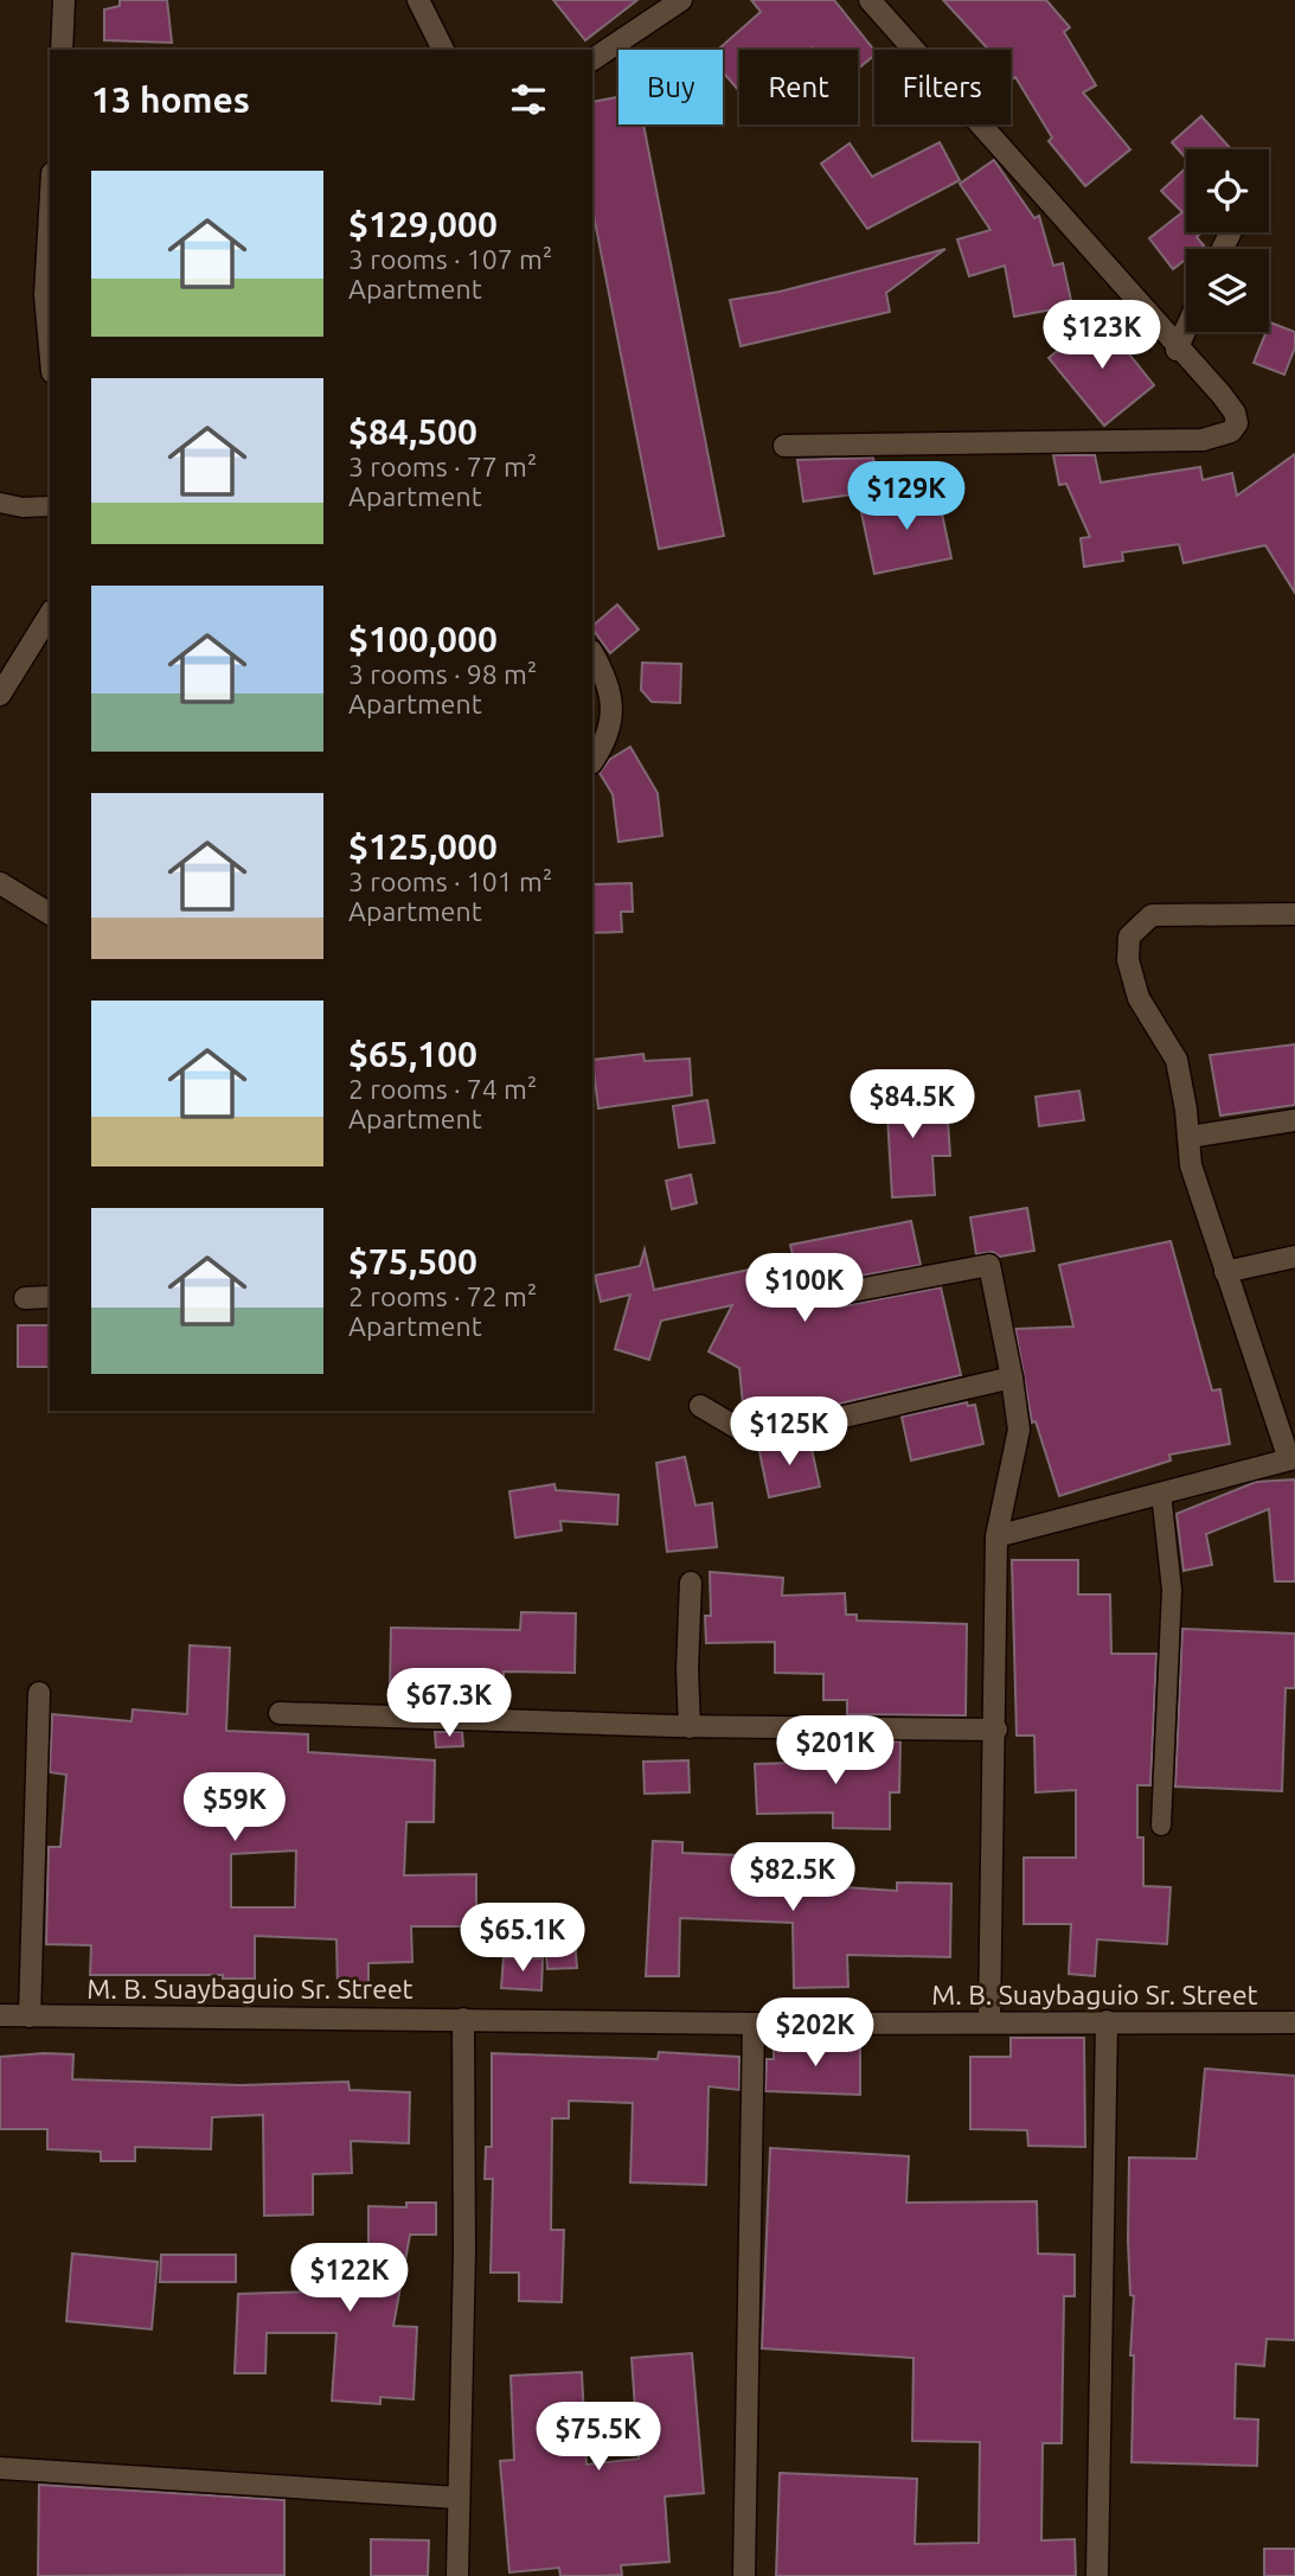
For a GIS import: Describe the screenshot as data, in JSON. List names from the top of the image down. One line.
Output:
{"streets":{"street":["M. B. Suaybaguio Sr. Street"]},"page":{"chip":["Buy","Rent","Filters"],"heading":"13 homes","list":[{"name":"$129,000","note":"3 rooms · 107 m² · Apartment"},{"name":"$84,500","note":"3 rooms · 77 m² · Apartment"},{"name":"$100,000","note":"3 rooms · 98 m² · Apartment"},{"name":"$125,000","note":"3 rooms · 101 m² · Apartment"},{"name":"$65,100","note":"2 rooms · 74 m² · Apartment"},{"name":"$75,500","note":"2 rooms · 72 m² · Apartment"}],"price":["$123K","$129K","$84.5K","$100K","$125K","$67.3K","$201K","$59K","$82.5K","$65.1K","$202K","$122K","$75.5K"]}}
